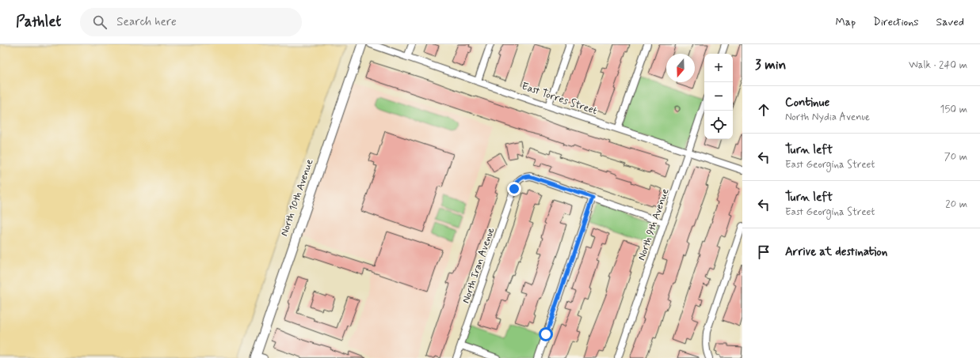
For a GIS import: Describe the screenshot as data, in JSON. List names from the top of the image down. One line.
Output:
{"streets":{"main road":["North 10th Avenue"],"street":["East Torres Street","North 9th Avenue","North Iran Avenue"]},"crossings":[["East Torres Street","North 9th Avenue"]],"north":"bottom","page":{"header":"Pathlet","search":"Search here","nav":["Map","Directions","Saved"],"heading":["3 min","Walk · 240 m"],"map_buttons":["+","−"],"list":[["Continue","North Nydia Avenue","150 m"],["Turn left","East Georgina Street","70 m"],["Turn left","East Georgina Street","20 m"],"Arrive at destination"]}}
